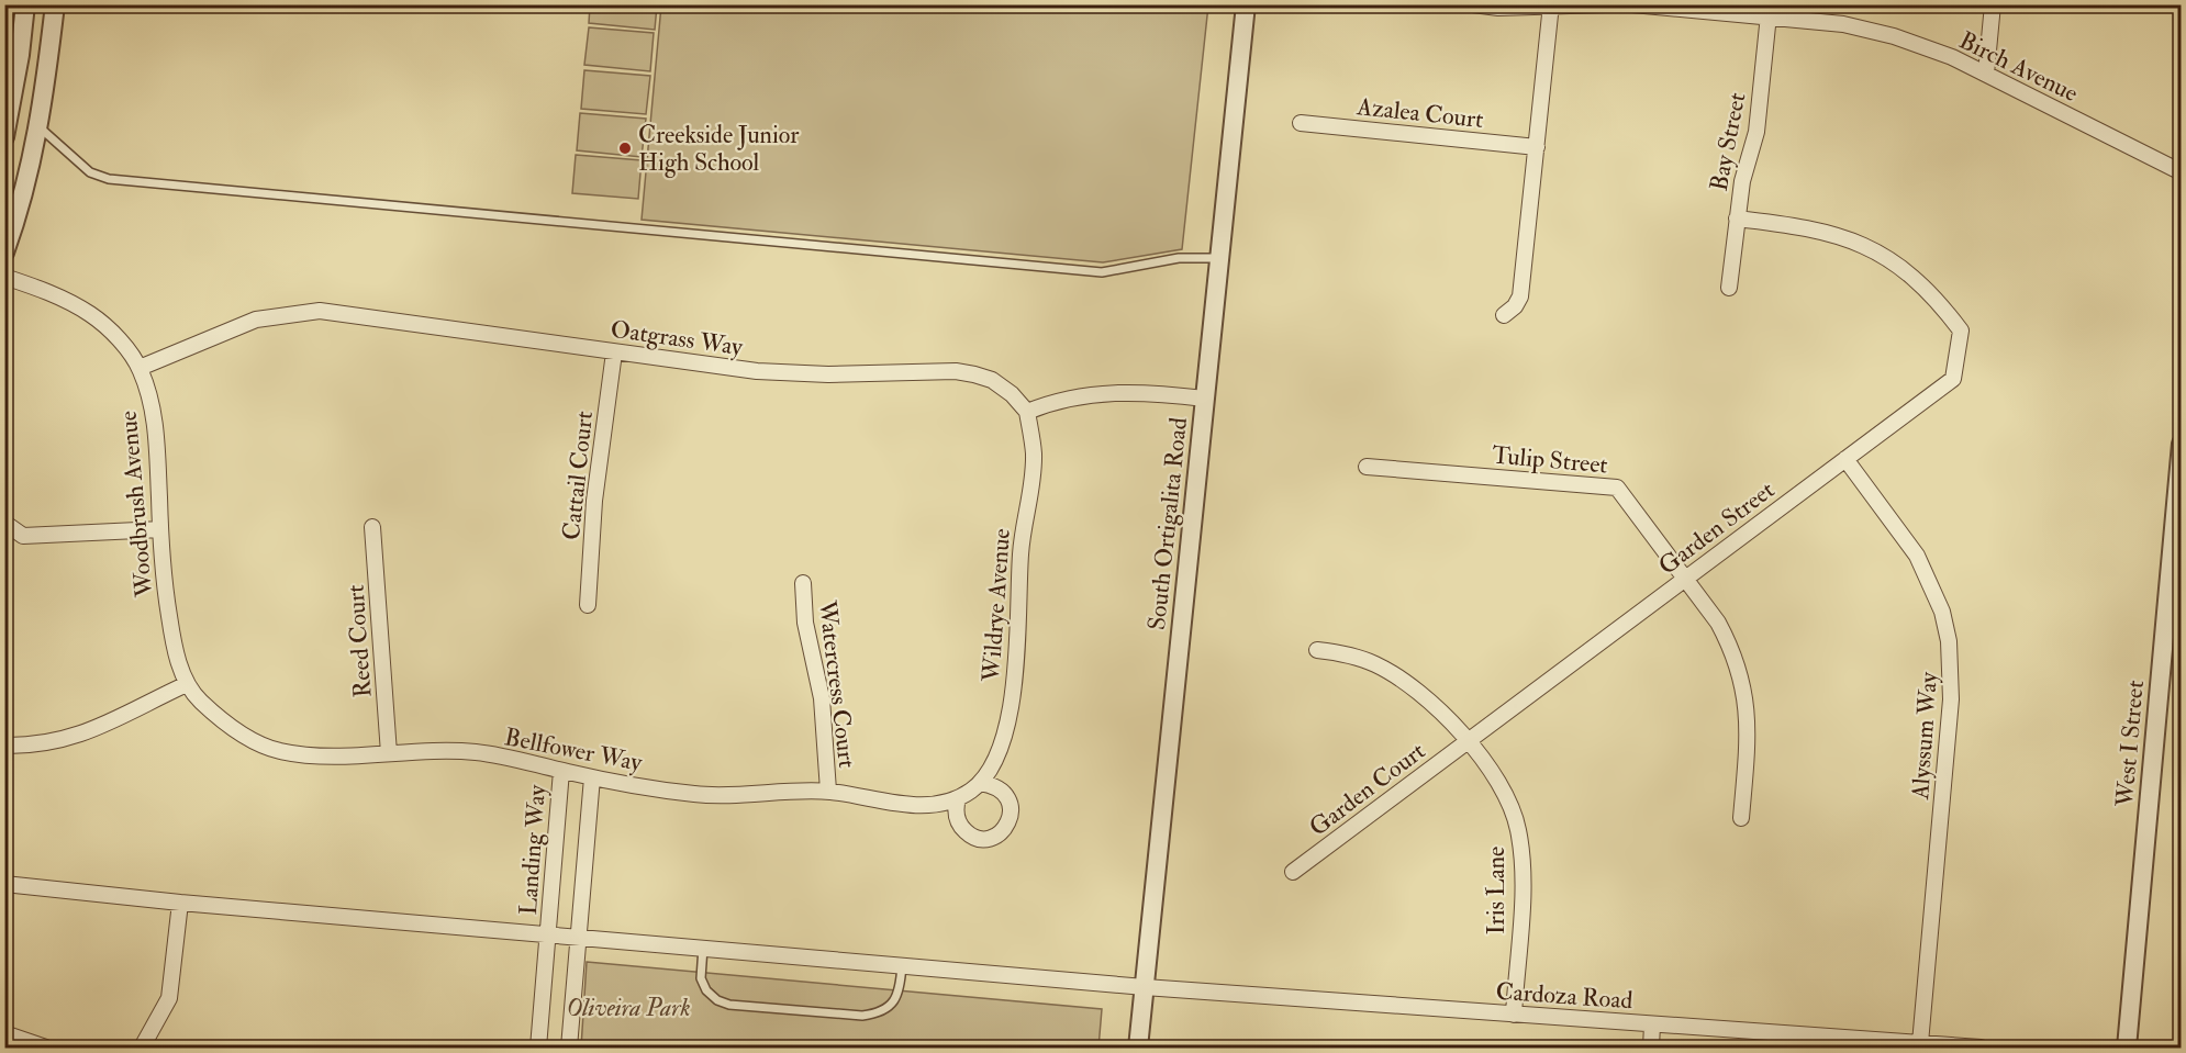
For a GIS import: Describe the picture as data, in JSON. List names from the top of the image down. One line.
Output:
{"streets":{"street":["Birch Avenue","Azalea Court","Bay Street","Oatgrass Way","Tulip Street","Cattail Court","Woodbrush Avenue","South Ortigalita Road","Garden Street","Wildrye Avenue","Reed Court","Watercress Court","Alyssum Way","West I Street","Bellfower Way","Garden Court","Landing Way","Iris Lane","Cardoza Road"]},"crossings":[["Birch Avenue","Bay Street"],["Bay Street","Garden Street"],["Oatgrass Way","Cattail Court"],["Oatgrass Way","Woodbrush Avenue"],["Oatgrass Way","Wildrye Avenue"],["Tulip Street","Garden Street"],["Woodbrush Avenue","Bellfower Way"],["South Ortigalita Road","Cardoza Road"],["Garden Street","Alyssum Way"],["Garden Street","Garden Court"],["Garden Street","Iris Lane"],["Wildrye Avenue","Bellfower Way"],["Reed Court","Bellfower Way"],["Watercress Court","Bellfower Way"],["Alyssum Way","Cardoza Road"],["Bellfower Way","Landing Way"],["Garden Court","Iris Lane"],["Landing Way","Cardoza Road"],["Iris Lane","Cardoza Road"]],"parks":["Oliveira Park"],"places":["Creekside Junior High School"]}
